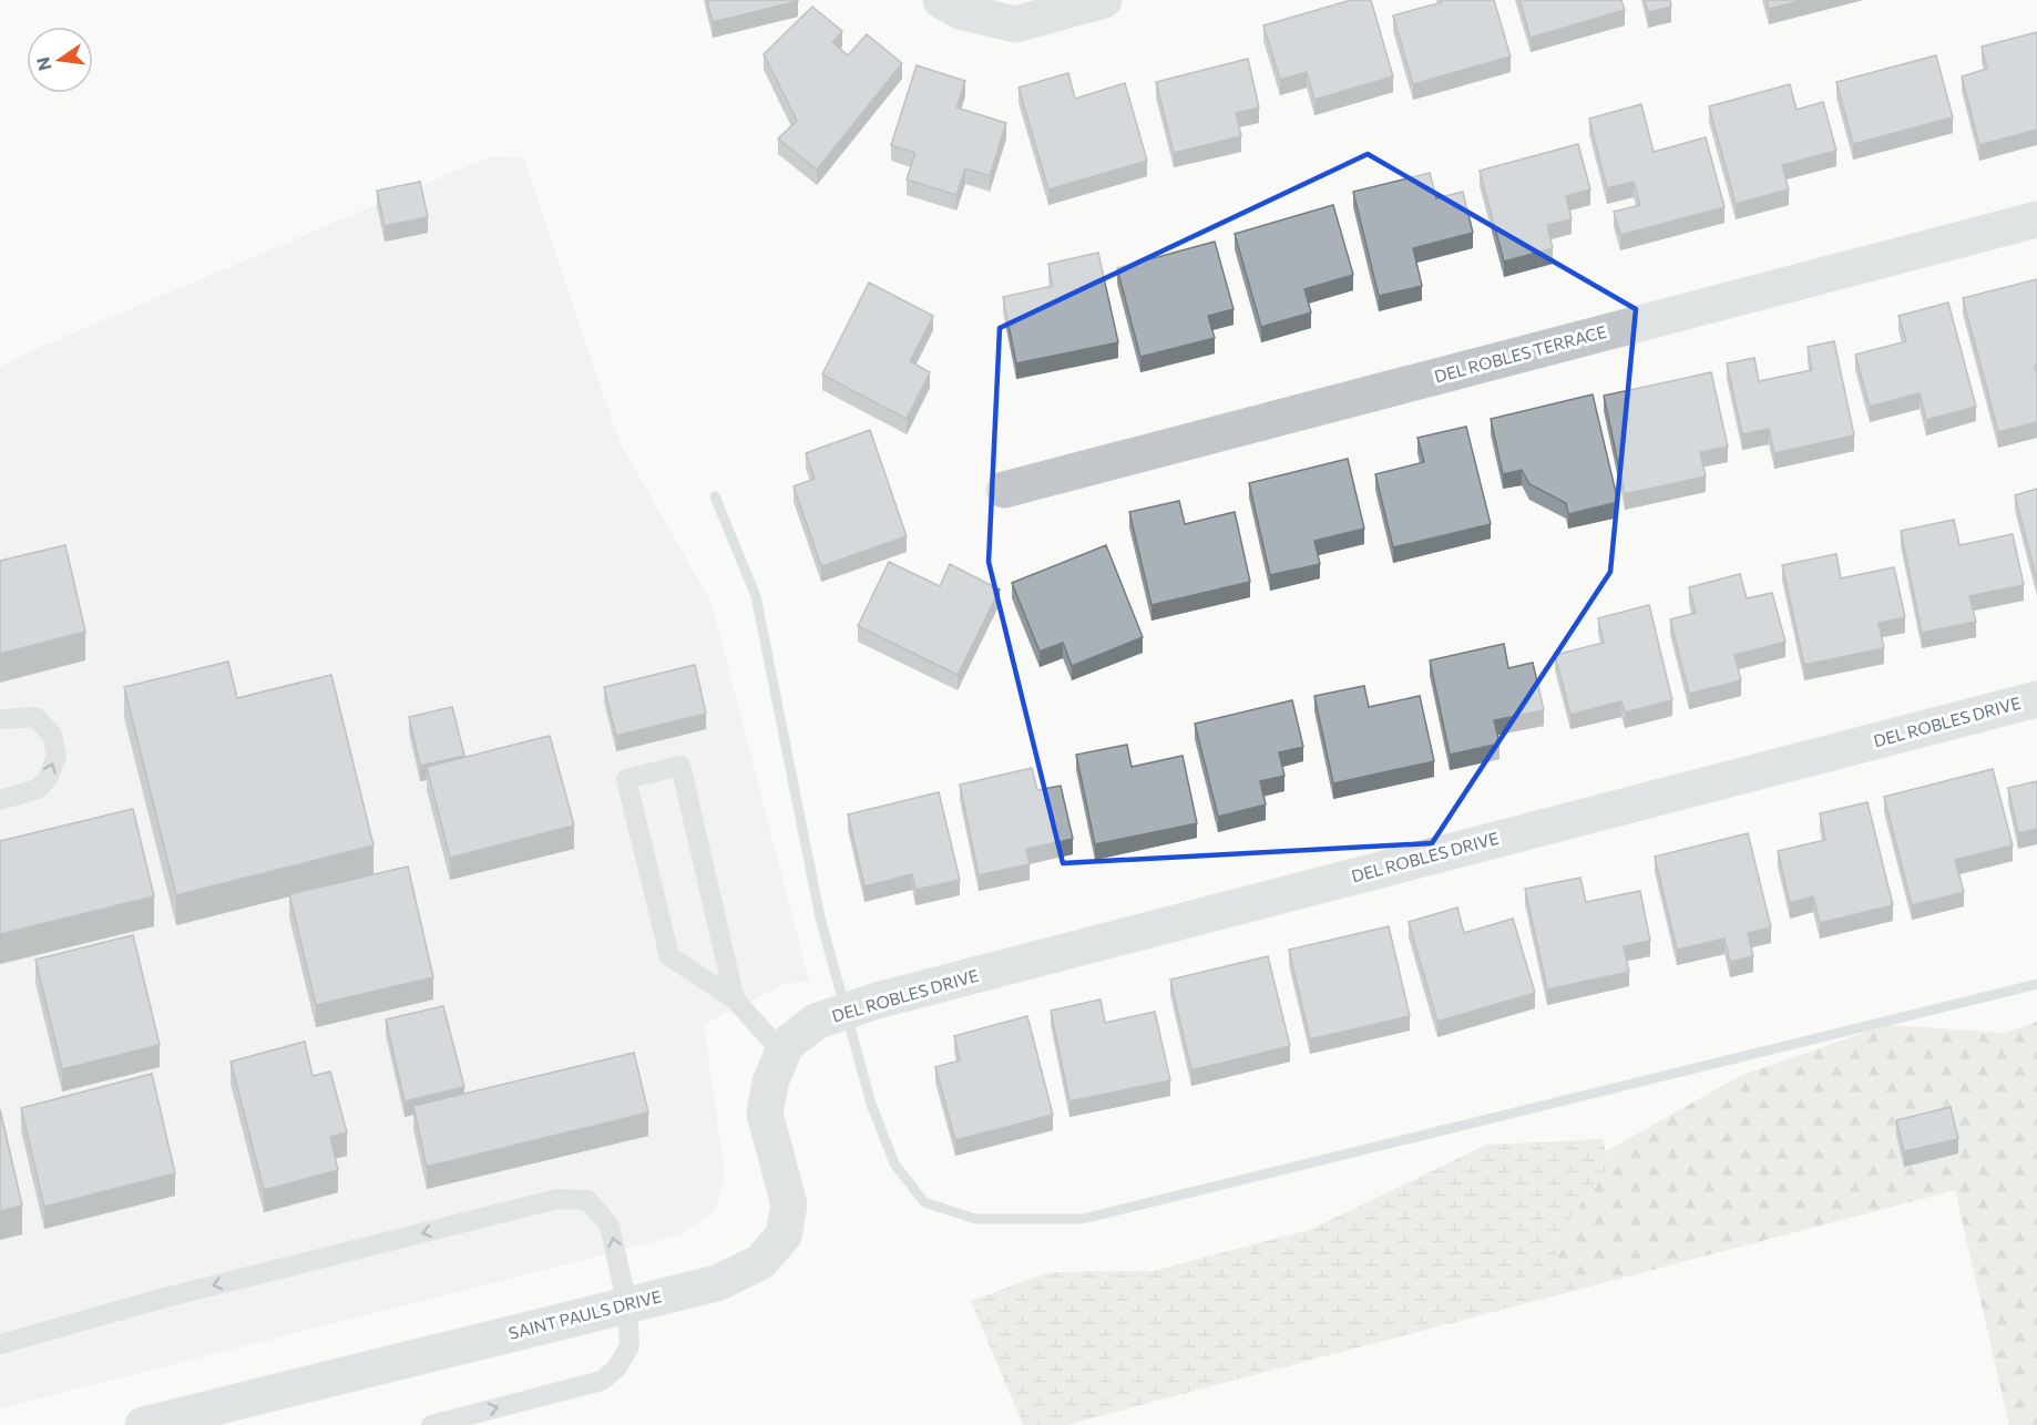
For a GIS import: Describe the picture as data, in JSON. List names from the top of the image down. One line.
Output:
{"streets":{"street":["DEL ROBLES TERRACE","DEL ROBLES DRIVE","SAINT PAULS DRIVE"]},"crossings":[["DEL ROBLES DRIVE","SAINT PAULS DRIVE"]],"north":"left"}
